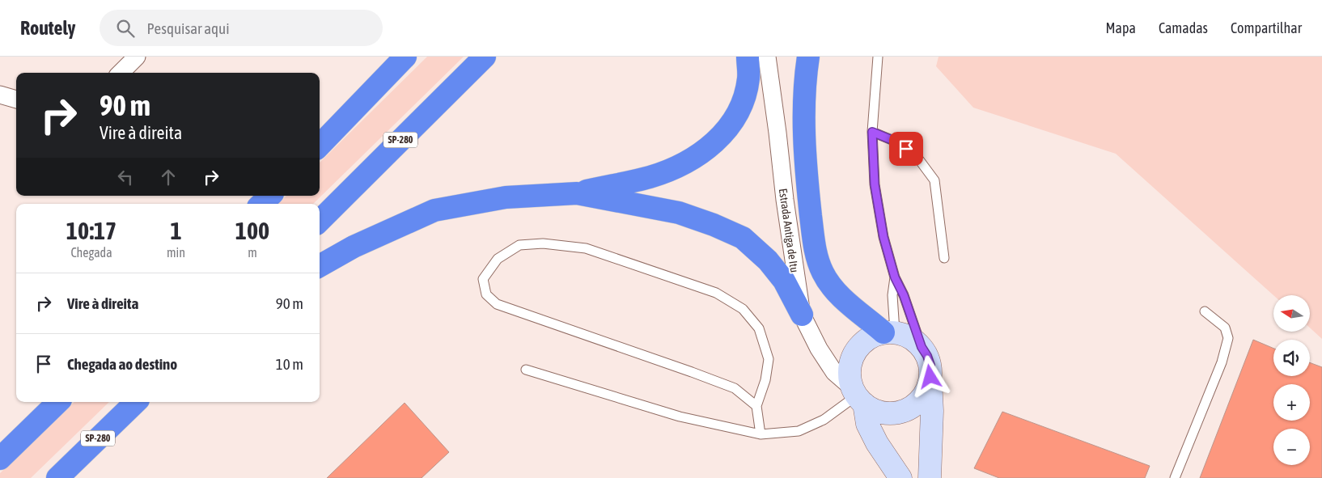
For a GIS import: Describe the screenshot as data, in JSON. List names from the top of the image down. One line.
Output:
{"streets":{"highway":["SP-280"],"street":["Estrada Antiga de Itu"]},"north":"left","page":{"header":"Routely","search":"Pesquisar aqui","nav":["Mapa","Camadas","Compartilhar"],"turn":["90 m","Vire à direita"],"eta":["10:17","Chegada","1","min","100","m"],"list":[{"name":"Vire à direita","value":"90 m"},{"name":"Chegada ao destino","value":"10 m"}],"map_buttons":["+","−"]}}
